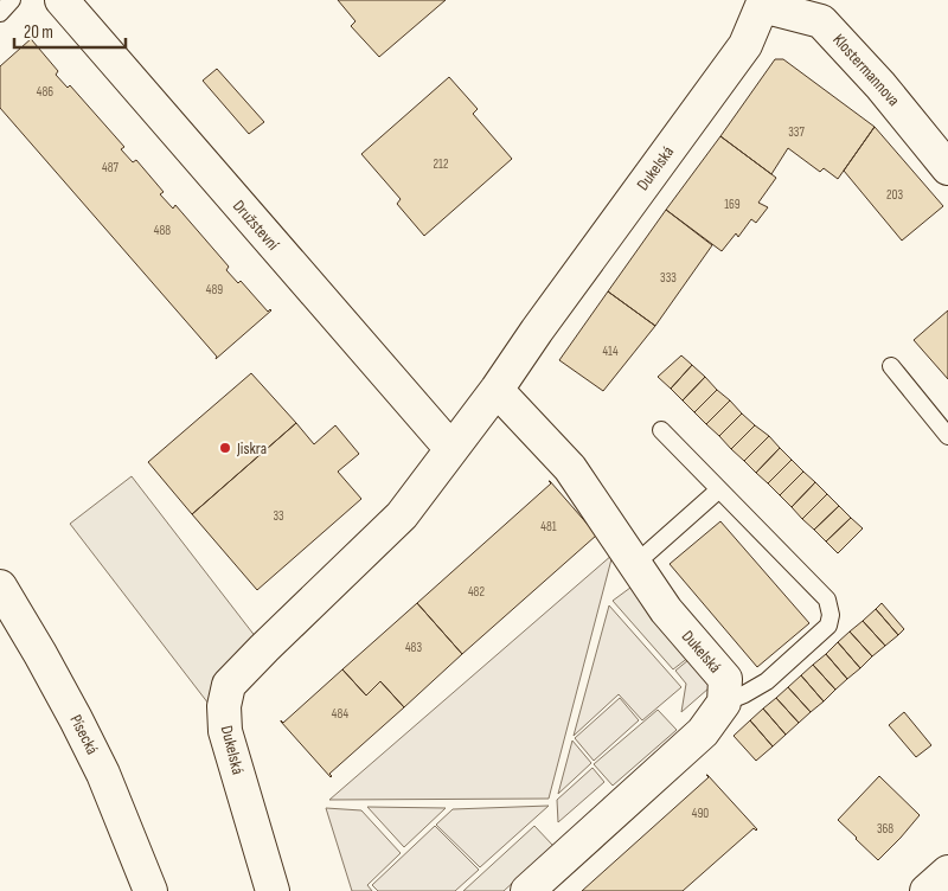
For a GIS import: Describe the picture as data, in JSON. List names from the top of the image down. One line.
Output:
{"streets":{"street":["Klostermannova","Dukelská","Družstevní","Písecká"]},"crossings":[["Klostermannova","Dukelská"],["Dukelská","Družstevní"]],"places":["Jiskra"],"house_numbers":["486","337","212","487","203","169","488","333","489","414","33","481","482","483","484","490","368"],"scale_bar":"20 m"}
